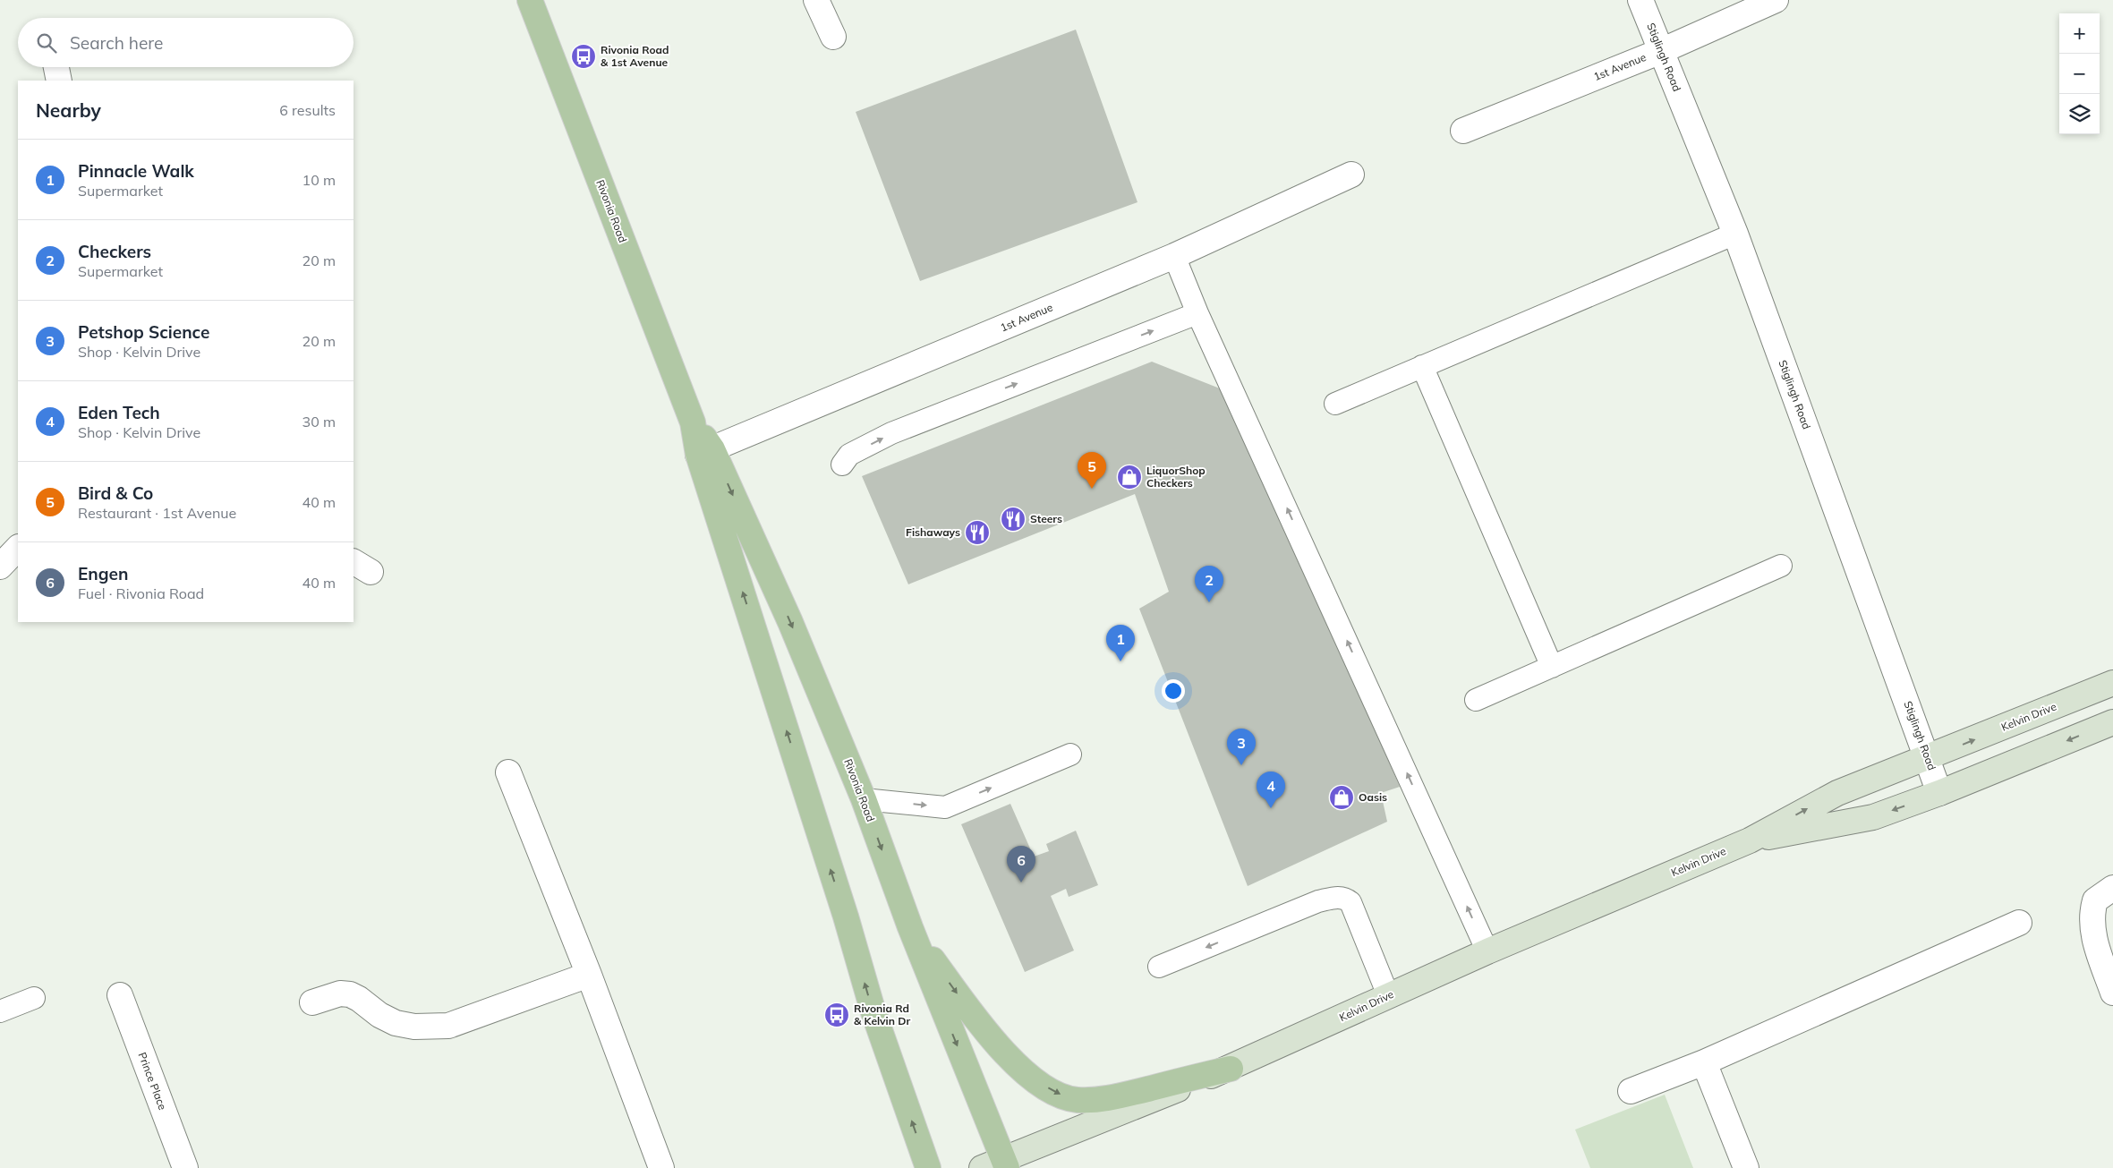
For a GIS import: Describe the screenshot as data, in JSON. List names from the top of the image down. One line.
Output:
{"streets":{"main road":["Rivonia Road","Kelvin Drive"],"street":["Stiglingh Road","1st Avenue","Prince Place"]},"crossings":[["Stiglingh Road","1st Avenue"],["Stiglingh Road","Kelvin Drive"],["1st Avenue","Rivonia Road"],["Rivonia Road","Kelvin Drive"]],"places":{"bus stop":["Rivonia Road & 1st Avenue","Rivonia Rd & Kelvin Dr"],"shop":["LiquorShop Checkers","Oasis"],"restaurant":["Steers","Fishaways"]},"page":{"map_buttons":["+","−"],"search":"Search here","heading":["Nearby","6 results"],"list":[{"mark":"1","name":"Pinnacle Walk","note":"Supermarket","value":"10 m"},{"mark":"2","name":"Checkers","note":"Supermarket","value":"20 m"},{"mark":"3","name":"Petshop Science","note":"Shop · Kelvin Drive","value":"20 m"},{"mark":"4","name":"Eden Tech","note":"Shop · Kelvin Drive","value":"30 m"},{"mark":"5","name":"Bird & Co","note":"Restaurant · 1st Avenue","value":"40 m"},{"mark":"6","name":"Engen","note":"Fuel · Rivonia Road","value":"40 m"}],"pins":["5","2","1","3","4","6"]}}
